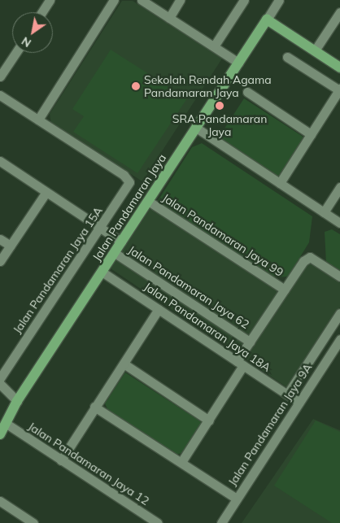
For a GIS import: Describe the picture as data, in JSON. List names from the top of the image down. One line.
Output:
{"streets":{"main road":["Jalan Pandamaran Jaya"],"street":["Jalan Pandamaran Jaya 99","Jalan Pandamaran Jaya 15A","Jalan Pandamaran Jaya 62","Jalan Pandamaran Jaya 18A","Jalan Pandamaran Jaya 9A","Jalan Pandamaran Jaya 12"]},"crossings":[["Jalan Pandamaran Jaya","Jalan Pandamaran Jaya 99"],["Jalan Pandamaran Jaya","Jalan Pandamaran Jaya 62"],["Jalan Pandamaran Jaya","Jalan Pandamaran Jaya 18A"],["Jalan Pandamaran Jaya","Jalan Pandamaran Jaya 12"],["Jalan Pandamaran Jaya 18A","Jalan Pandamaran Jaya 9A"]],"places":["Sekolah Rendah Agama Pandamaran Jaya","SRA Pandamaran Jaya"],"north":"bottom left"}
